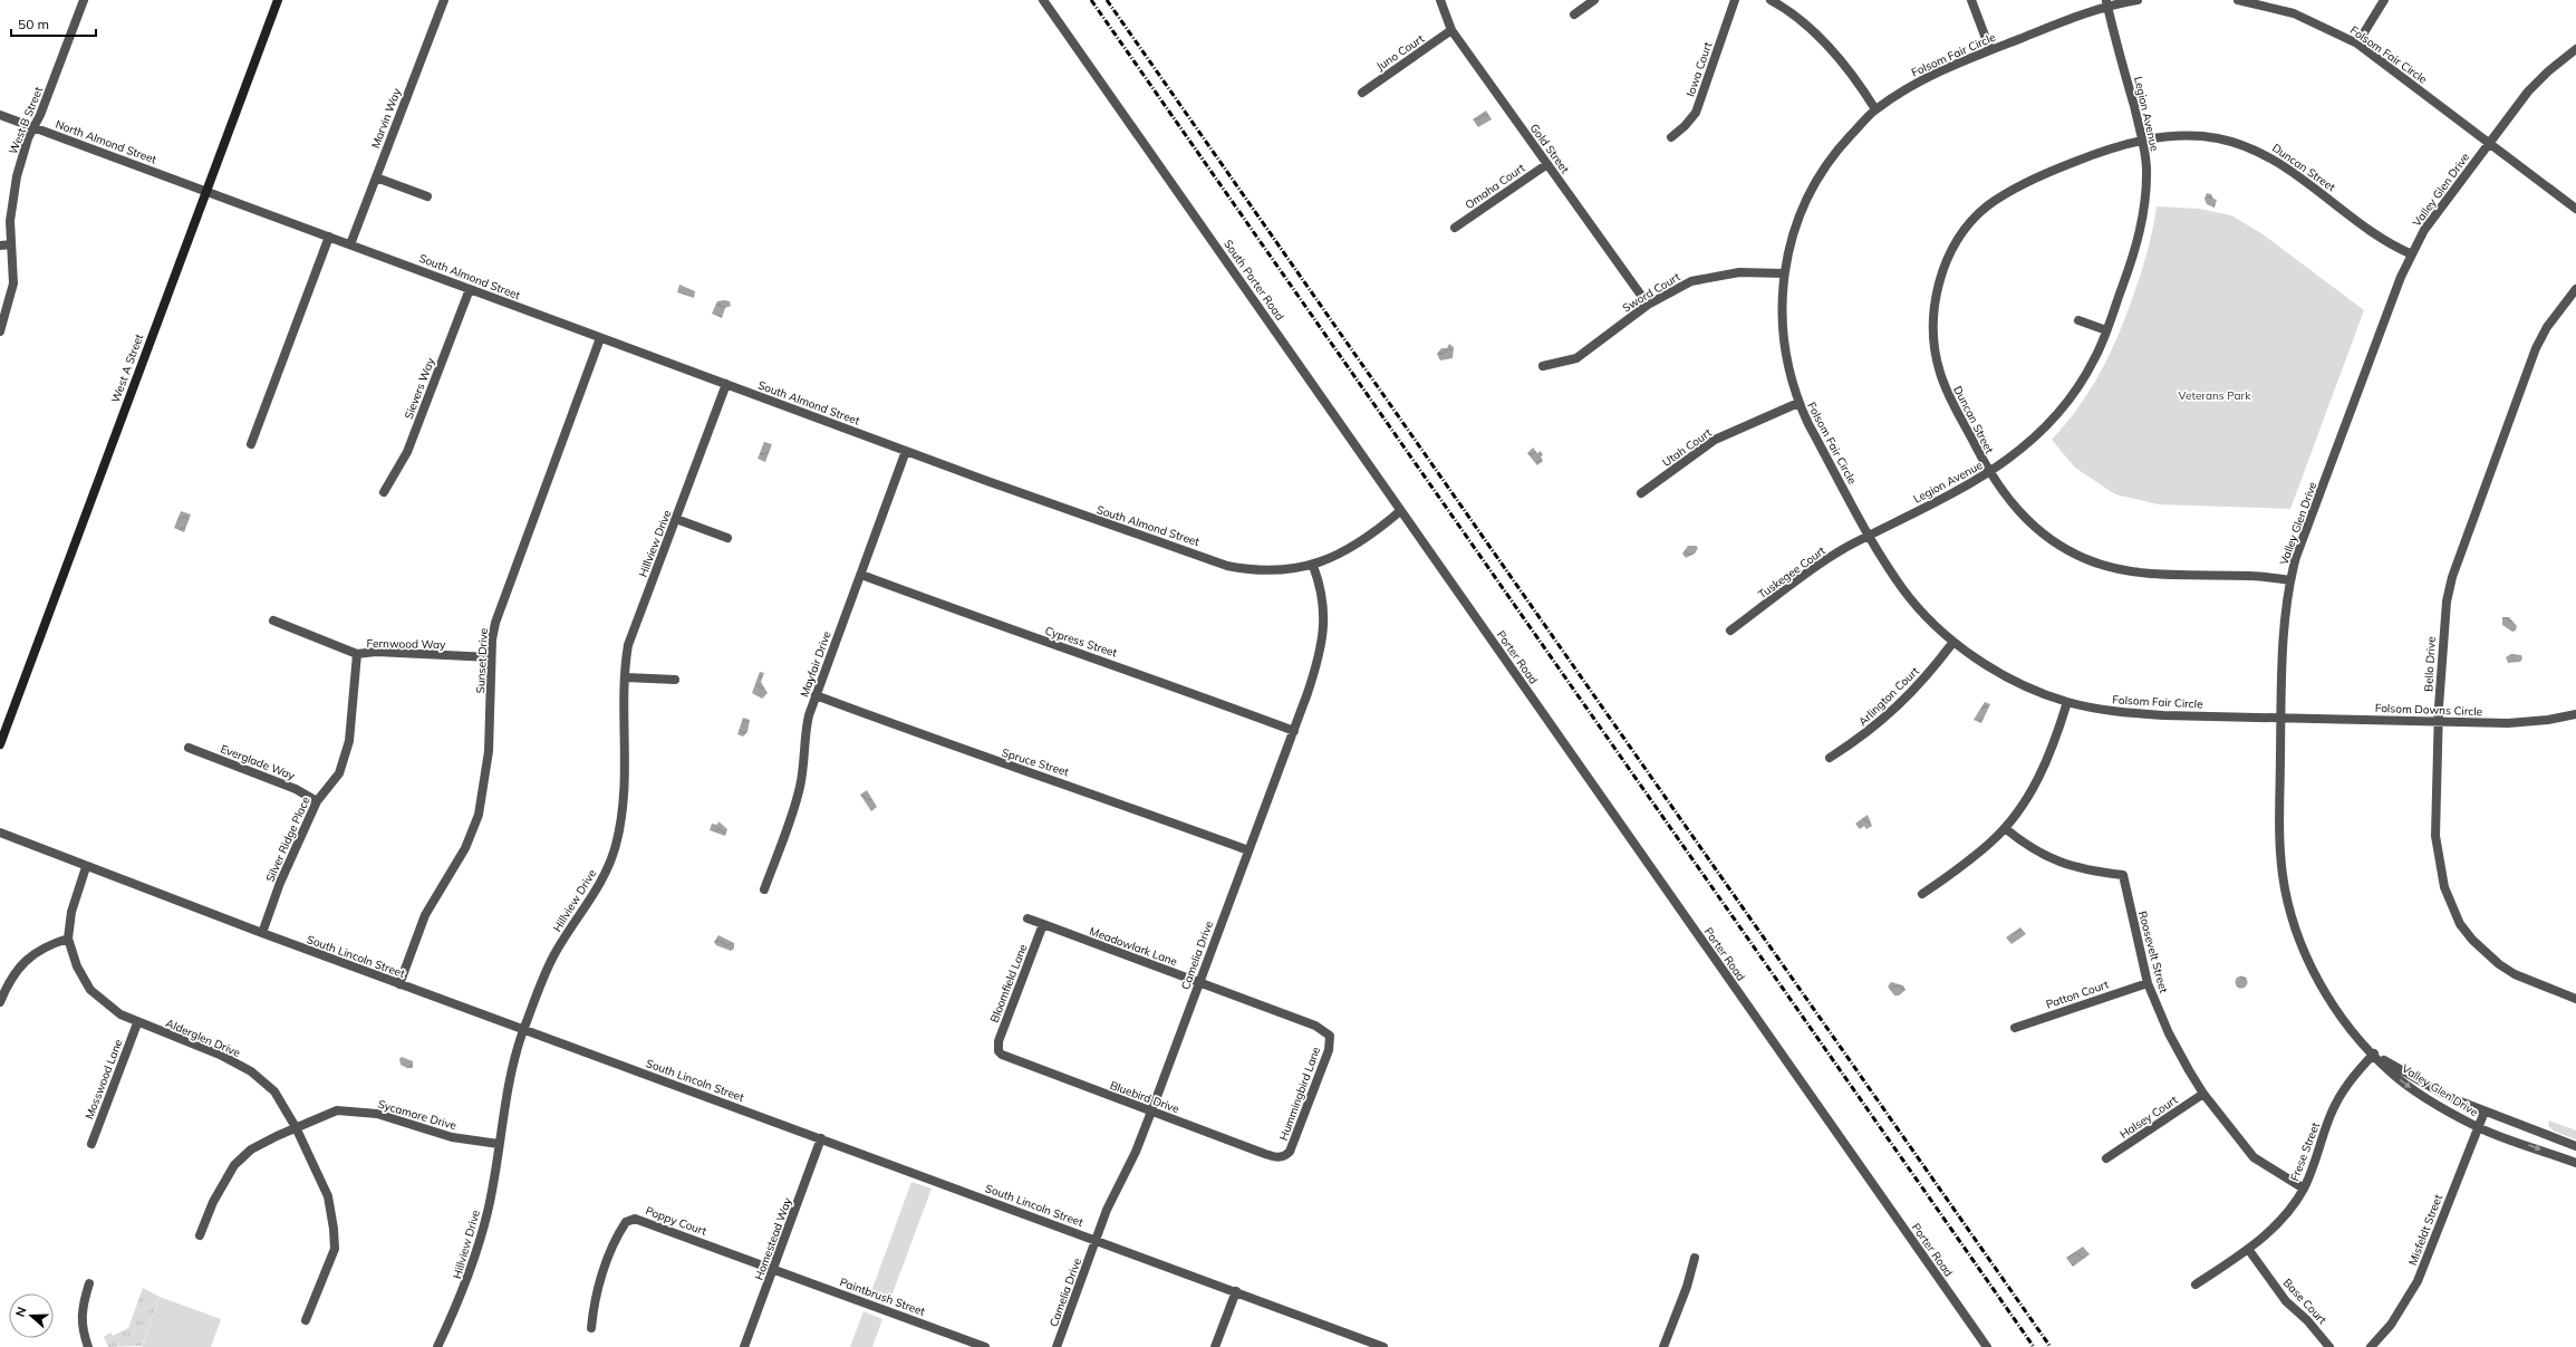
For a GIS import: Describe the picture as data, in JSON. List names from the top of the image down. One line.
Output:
{"streets":{"main road":["West A Street"],"street":["Juno Court","Folsom Fair Circle","Iowa Court","Legion Avenue","Marvin Way","West B Street","North Almond Street","Gold Street","Duncan Street","Omaha Court","Valley Glen Drive","South Almond Street","South Porter Road","Sword Court","Sievers Way","Utah Court","Hillview Drive","Tuskegee Court","Cypress Street","Fernwood Way","Porter Road","Sunset Drive","Mayfair Drive","Bello Drive","Arlington Court","Folsom Downs Circle","Everglade Way","Spruce Street","Silver Ridge Place","Meadowlark Lane","Roosevelt Street","Camelia Drive","South Lincoln Street","Bloomfield Lane","Patton Court","Alderglen Drive","Mosswood Lane","Hummingbird Lane","Bluebird Drive","Sycamore Drive","Halsey Court","Frese Street","Poppy Court","Misfeldt Street","Homestead Way","Paintbrush Street","Base Court"]},"crossings":[["Juno Court","Gold Street"],["Folsom Fair Circle","Legion Avenue"],["Folsom Fair Circle","Valley Glen Drive"],["Folsom Fair Circle","Sword Court"],["Folsom Fair Circle","Utah Court"],["Folsom Fair Circle","Tuskegee Court"],["Folsom Fair Circle","Arlington Court"],["Folsom Fair Circle","Folsom Downs Circle"],["Legion Avenue","Duncan Street"],["Legion Avenue","Tuskegee Court"],["Marvin Way","South Almond Street"],["West B Street","North Almond Street"],["North Almond Street","South Almond Street"],["North Almond Street","West A Street"],["Gold Street","Omaha Court"],["Gold Street","Sword Court"],["Duncan Street","Valley Glen Drive"],["Valley Glen Drive","Folsom Downs Circle"],["Valley Glen Drive","Frese Street"],["Valley Glen Drive","Misfeldt Street"],["South Almond Street","South Porter Road"],["South Almond Street","West A Street"],["South Almond Street","Sievers Way"],["South Almond Street","Hillview Drive"],["South Almond Street","Sunset Drive"],["South Almond Street","Mayfair Drive"],["South Almond Street","Camelia Drive"],["South Porter Road","Porter Road"],["Hillview Drive","South Lincoln Street"],["Hillview Drive","Sycamore Drive"],["Cypress Street","Mayfair Drive"],["Cypress Street","Camelia Drive"],["Fernwood Way","Sunset Drive"],["Fernwood Way","Silver Ridge Place"],["Sunset Drive","South Lincoln Street"],["Mayfair Drive","Spruce Street"],["Bello Drive","Folsom Downs Circle"],["Everglade Way","Silver Ridge Place"],["Spruce Street","Camelia Drive"],["Silver Ridge Place","South Lincoln Street"],["Meadowlark Lane","Camelia Drive"],["Meadowlark Lane","Bloomfield Lane"],["Meadowlark Lane","Hummingbird Lane"],["Roosevelt Street","Patton Court"],["Roosevelt Street","Halsey Court"],["Roosevelt Street","Frese Street"],["Camelia Drive","South Lincoln Street"],["Camelia Drive","Bluebird Drive"],["South Lincoln Street","Alderglen Drive"],["South Lincoln Street","Homestead Way"],["Bloomfield Lane","Bluebird Drive"],["Alderglen Drive","Mosswood Lane"],["Alderglen Drive","Sycamore Drive"],["Hummingbird Lane","Bluebird Drive"],["Frese Street","Base Court"],["Poppy Court","Homestead Way"],["Poppy Court","Paintbrush Street"],["Homestead Way","Paintbrush Street"]],"parks":["Veterans Park"],"scale_bar":"50 m","north":"left"}
